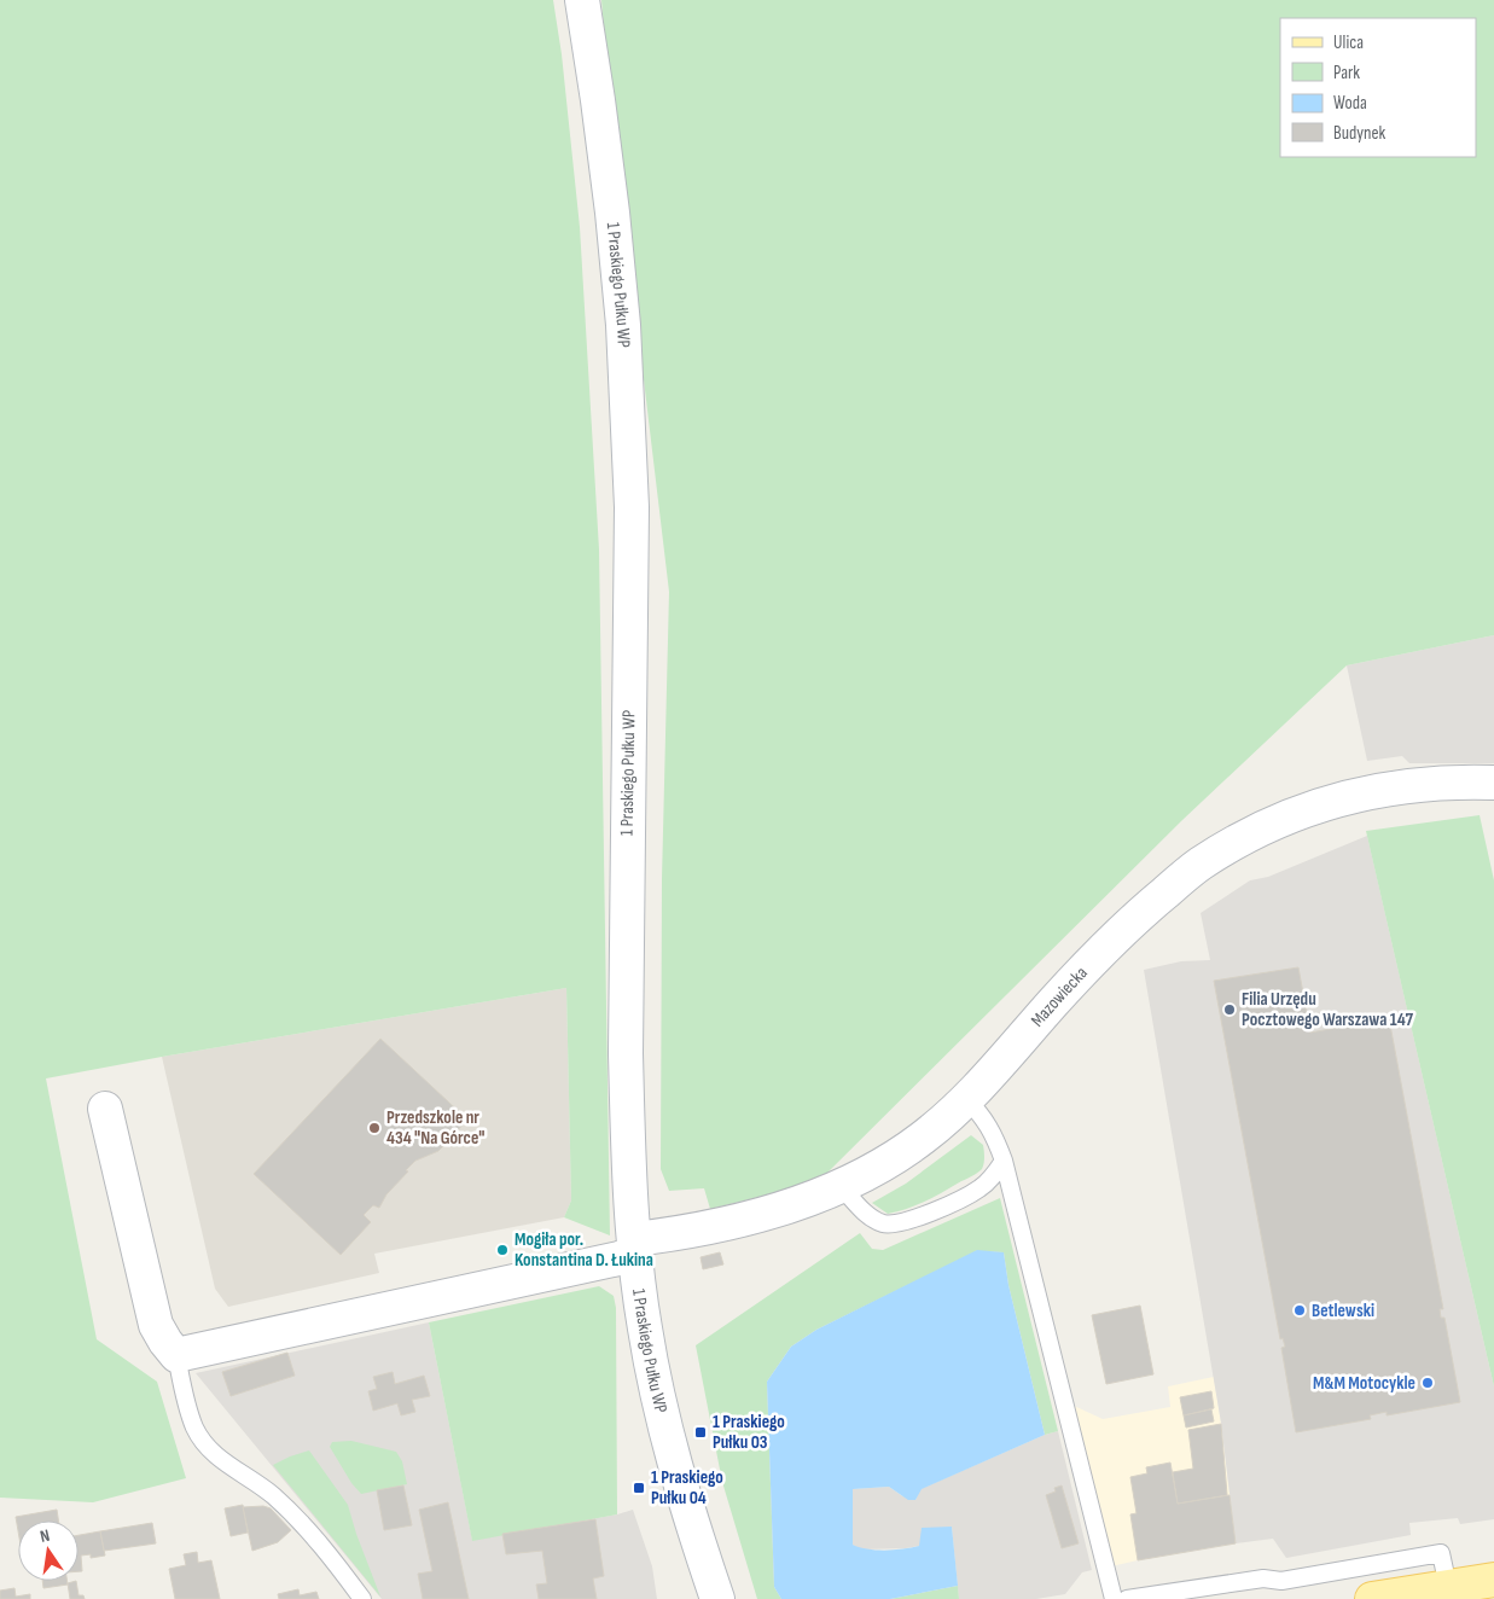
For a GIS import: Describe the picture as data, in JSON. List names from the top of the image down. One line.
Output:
{"streets":{"street":["1 Praskiego Pułku WP","Mazowiecka"]},"crossings":[["1 Praskiego Pułku WP","Mazowiecka"]],"places":{"other":["Filia Urzędu Pocztowego Warszawa 147","Przedszkole nr 434 \"Na Górce\"","Mogiła por. Konstantina D. Łukina","Betlewski","M&M Motocykle"],"transit":["1 Praskiego Pułku 03","1 Praskiego Pułku 04"]},"legend":["Ulica","Park","Woda","Budynek"],"north":"top"}
